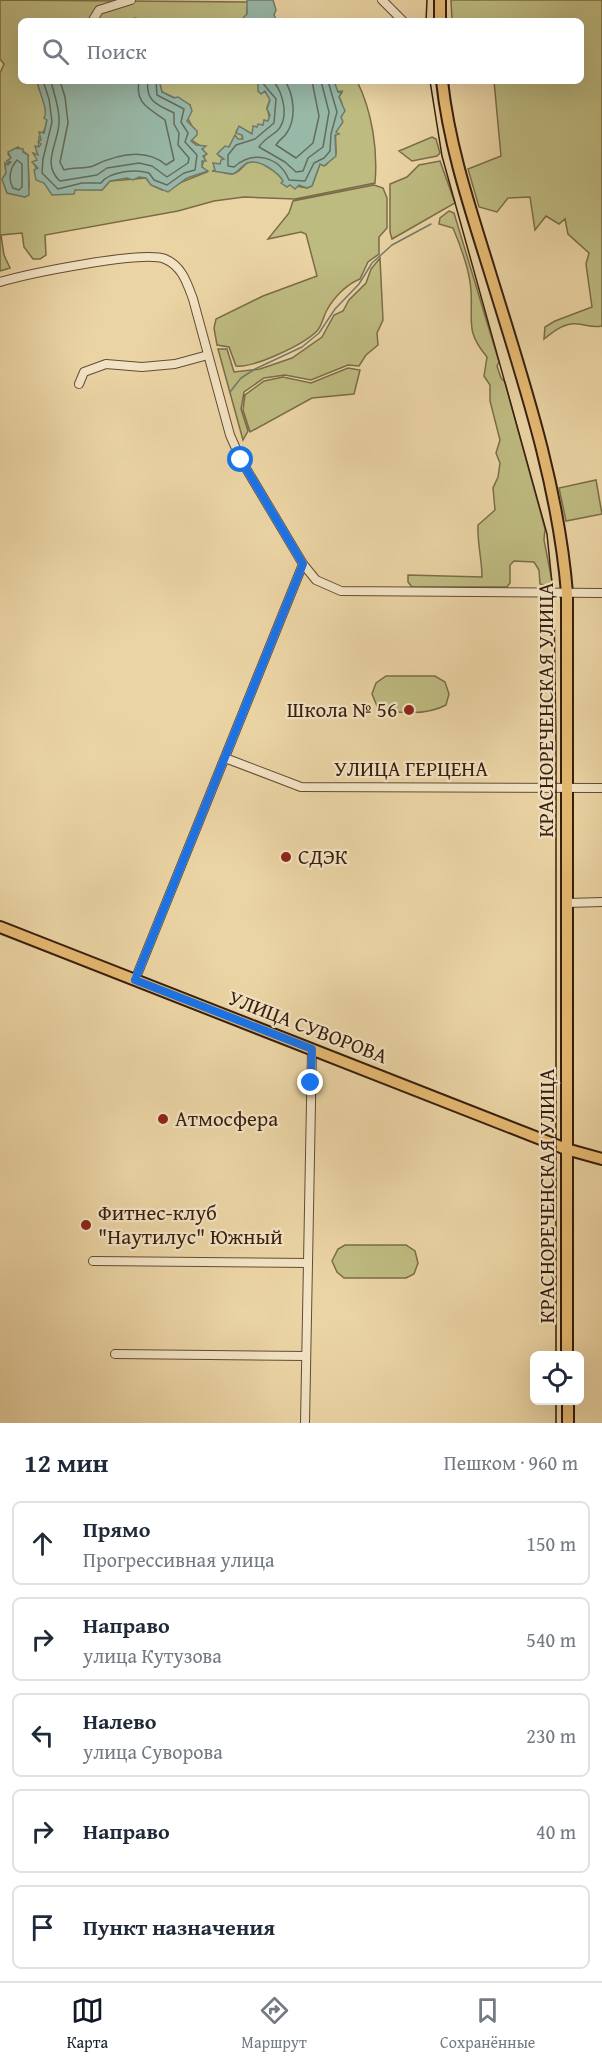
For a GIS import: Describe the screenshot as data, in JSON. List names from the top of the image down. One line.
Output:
{"streets":{"main road":["КРАСНОРЕЧЕНСКАЯ УЛИЦА","УЛИЦА СУВОРОВА"],"street":["УЛИЦА ГЕРЦЕНА"]},"crossings":[["КРАСНОРЕЧЕНСКАЯ УЛИЦА","УЛИЦА ГЕРЦЕНА"],["КРАСНОРЕЧЕНСКАЯ УЛИЦА","УЛИЦА СУВОРОВА"]],"places":["Школа № 56","СДЭК","Атмосфера","Фитнес-клуб \"Наутилус\" Южный"],"page":{"search":"Поиск","heading":["12 мин","Пешком · 960 m"],"list":[["Прямо","Прогрессивная улица","150 m"],["Направо","улица Кутузова","540 m"],["Налево","улица Суворова","230 m"],["Направо","40 m"],"Пункт назначения"],"nav":["Карта","Маршрут","Сохранённые"]}}
